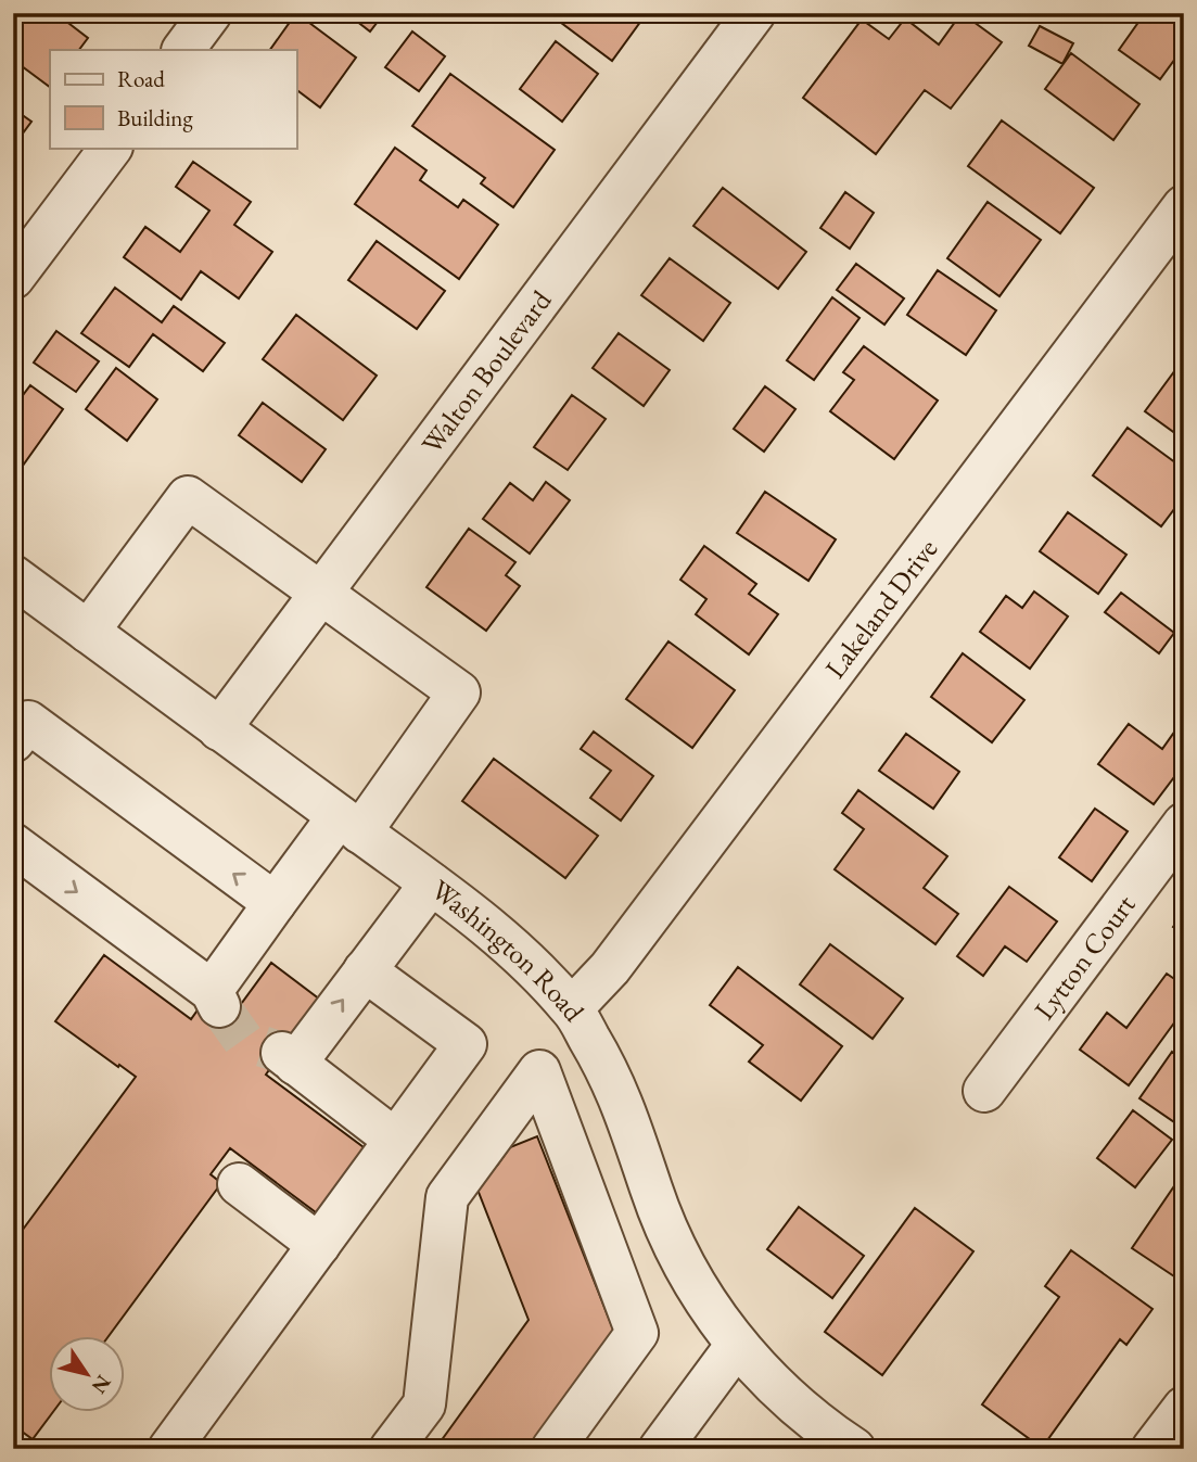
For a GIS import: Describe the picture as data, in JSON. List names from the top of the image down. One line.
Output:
{"streets":{"street":["Walton Boulevard","Lakeland Drive","Washington Road","Lytton Court"]},"crossings":[["Walton Boulevard","Washington Road"],["Lakeland Drive","Washington Road"]],"legend":["Road","Building"],"north":"bottom right"}
